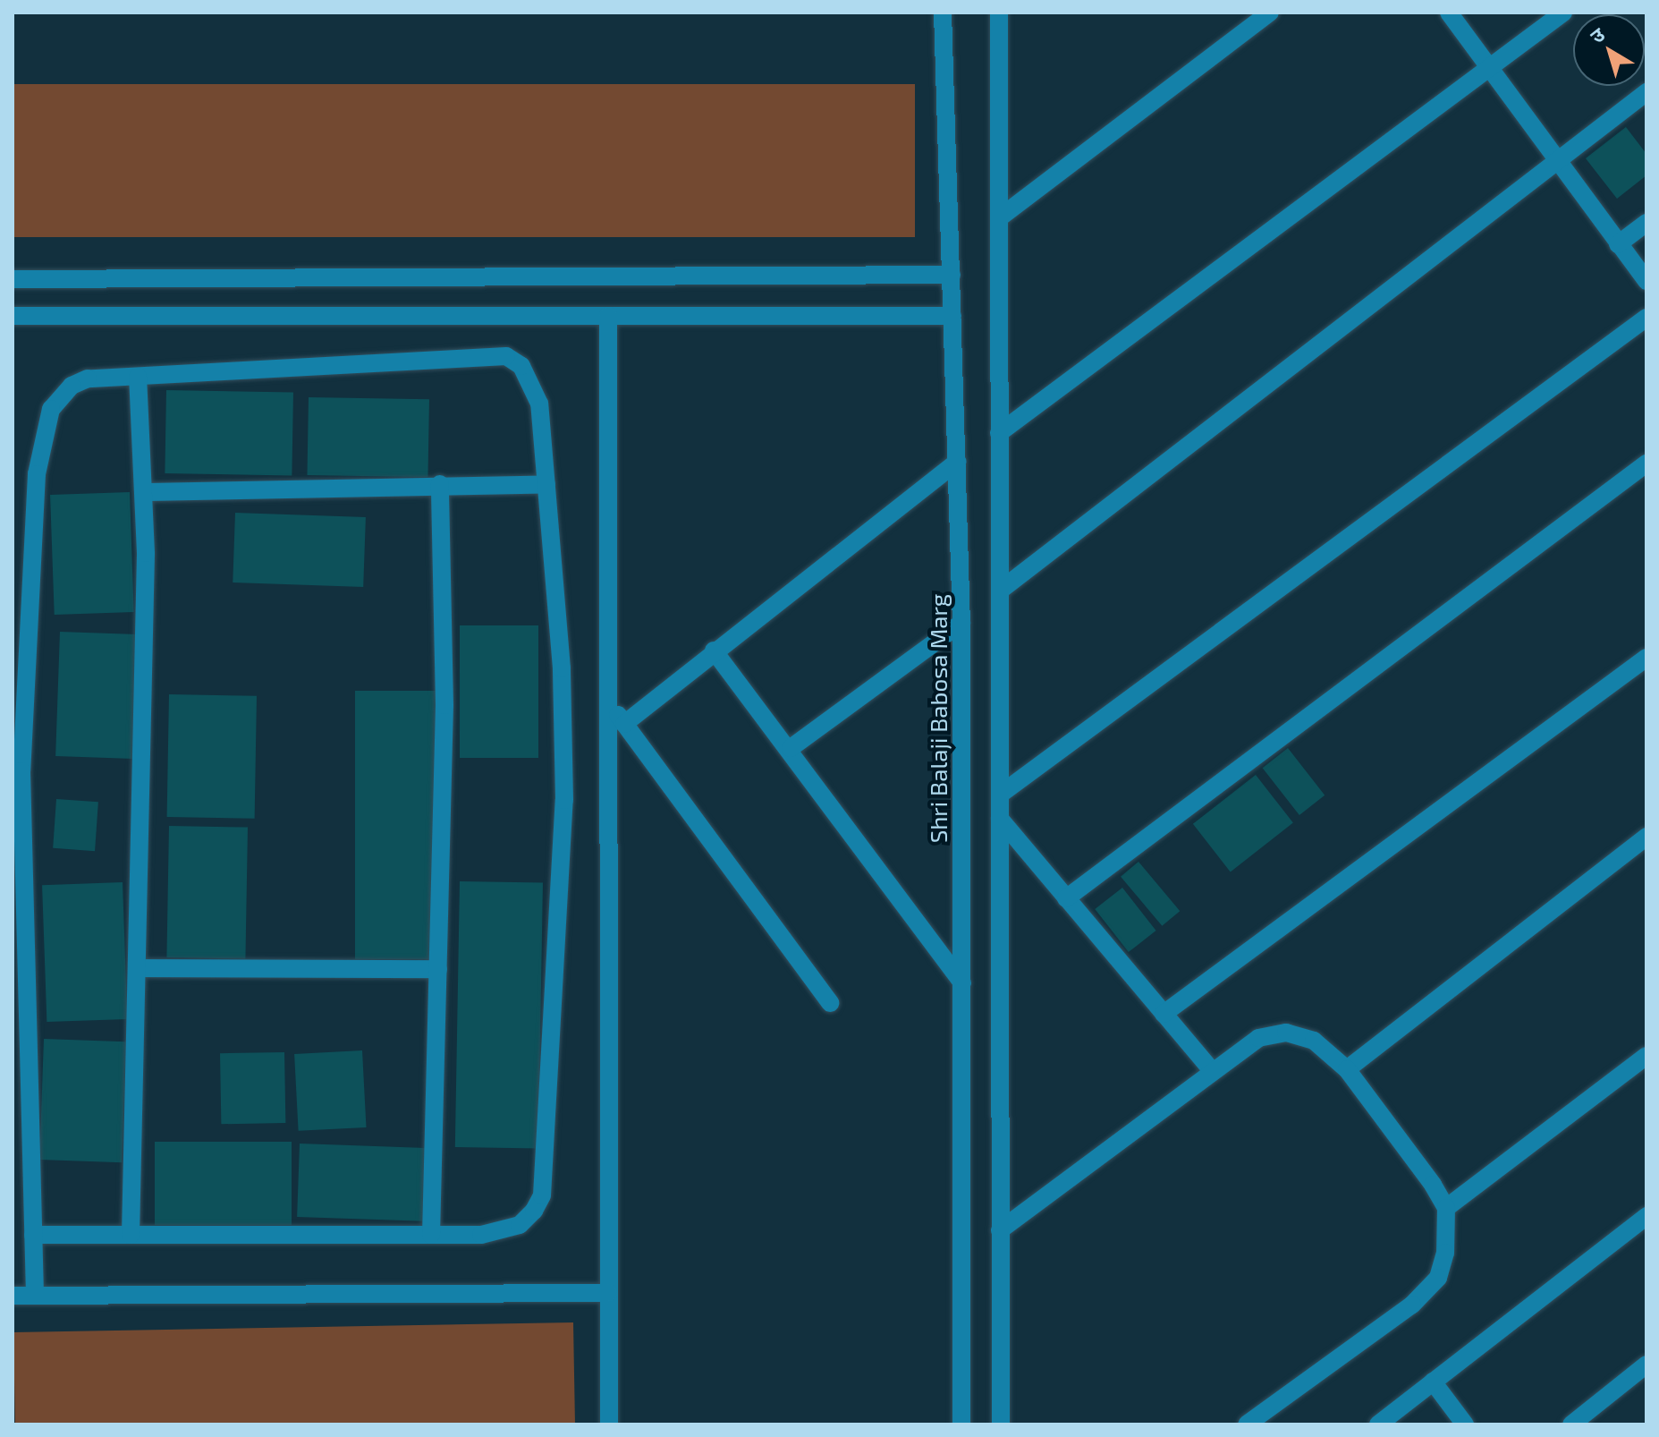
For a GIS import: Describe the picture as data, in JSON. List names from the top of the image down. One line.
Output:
{"streets":{"street":["Shri Balaji Babosa Marg"]},"north":"top left"}
